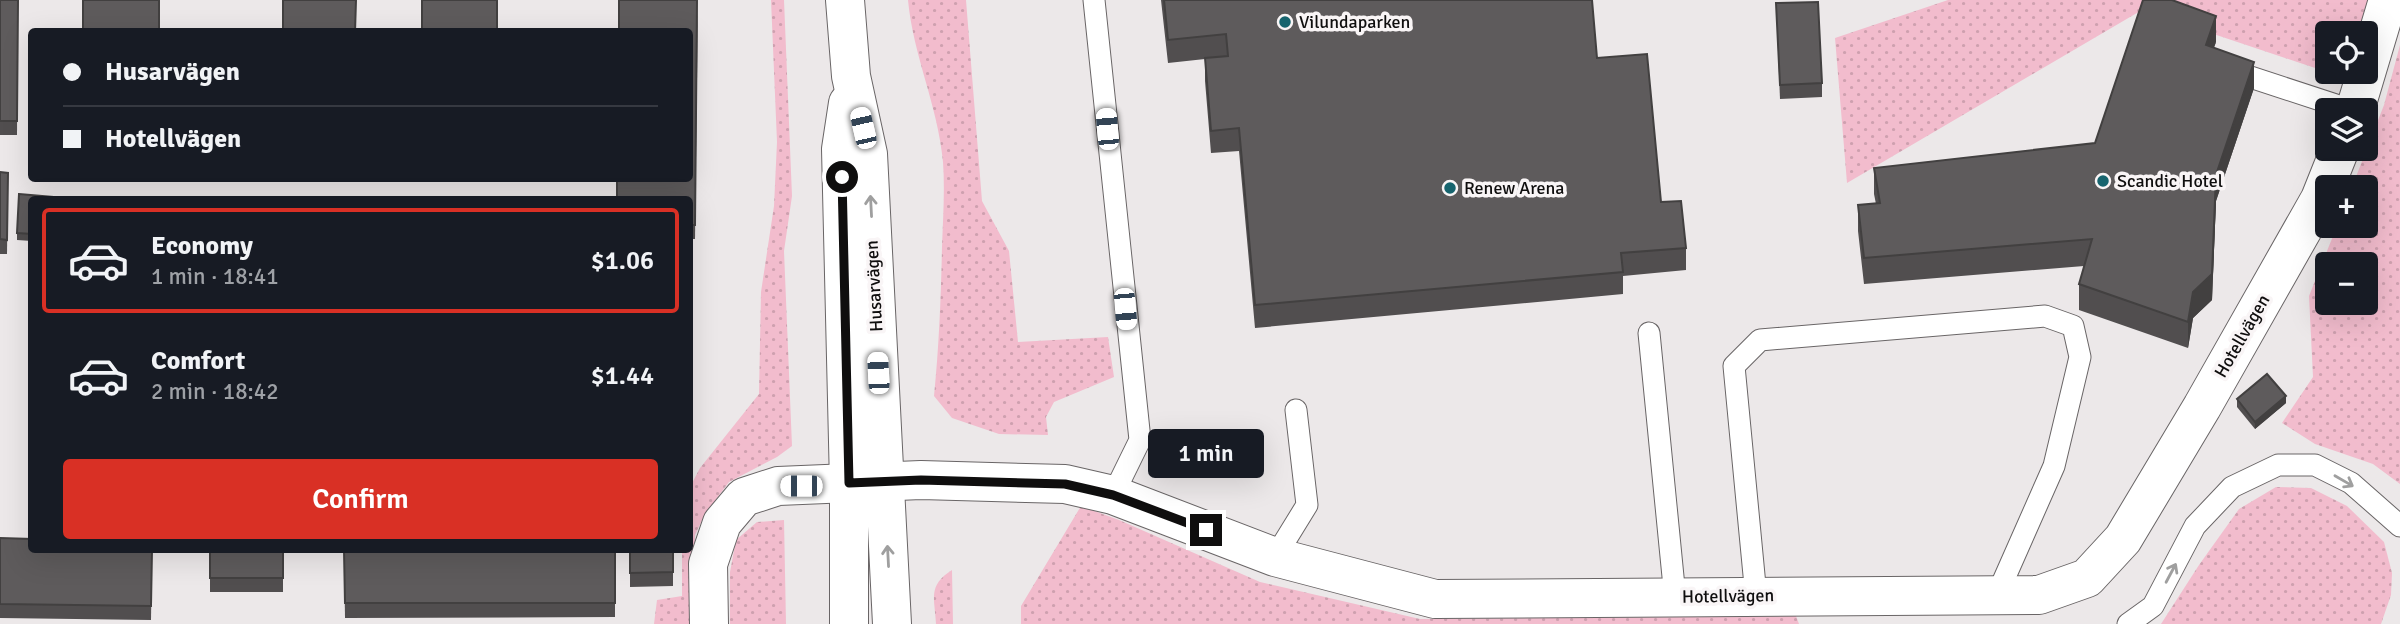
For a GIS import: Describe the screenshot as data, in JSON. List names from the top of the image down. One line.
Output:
{"streets":{"street":["Husarvägen","Hotellvägen"]},"crossings":[["Husarvägen","Hotellvägen"]],"places":["Vilundaparken","Scandic Hotel","Renew Arena"],"page":{"map_buttons":["+","−"],"banner":["Husarvägen","Hotellvägen"],"list":[{"name":"Economy","note":"1 min · 18:41","value":"$1.06"},{"name":"Comfort","note":"2 min · 18:42","value":"$1.44"}],"bubble":"1 min","buttons":"Confirm"}}
